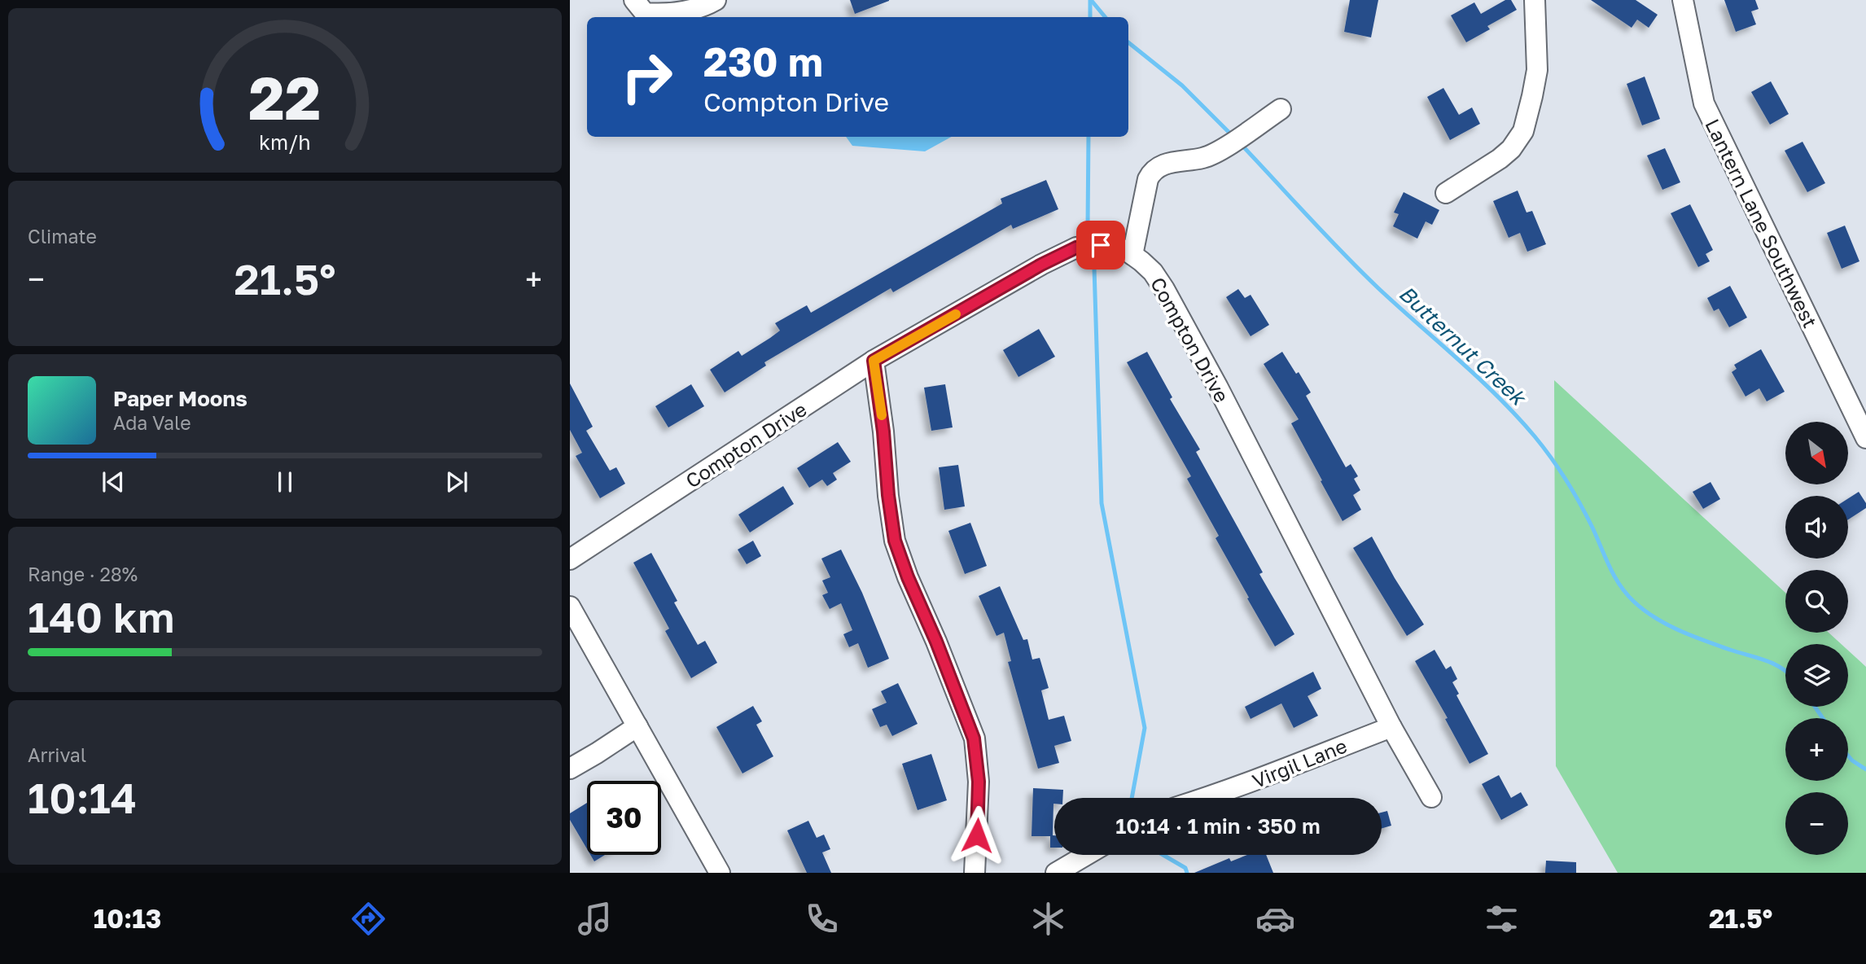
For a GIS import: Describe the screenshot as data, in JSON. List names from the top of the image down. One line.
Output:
{"streets":{"street":["Lantern Lane Southwest","Compton Drive","Virgil Lane"]},"crossings":[["Compton Drive","Virgil Lane"]],"water":["Butternut Creek"],"north":"bottom right","page":{"turn":["230 m","Compton Drive"],"tile":["Climate",["Range · 28%","140 km"],["Arrival","10:14"]],"heat":["−","21.5°","+"],"song":["Paper Moons","Ada Vale"],"map_buttons":["+","−"],"limit":"30","trip":"10:14 · 1 min · 350 m","tabs":["10:13","21.5°"],"gauge":["22","km/h"]}}
